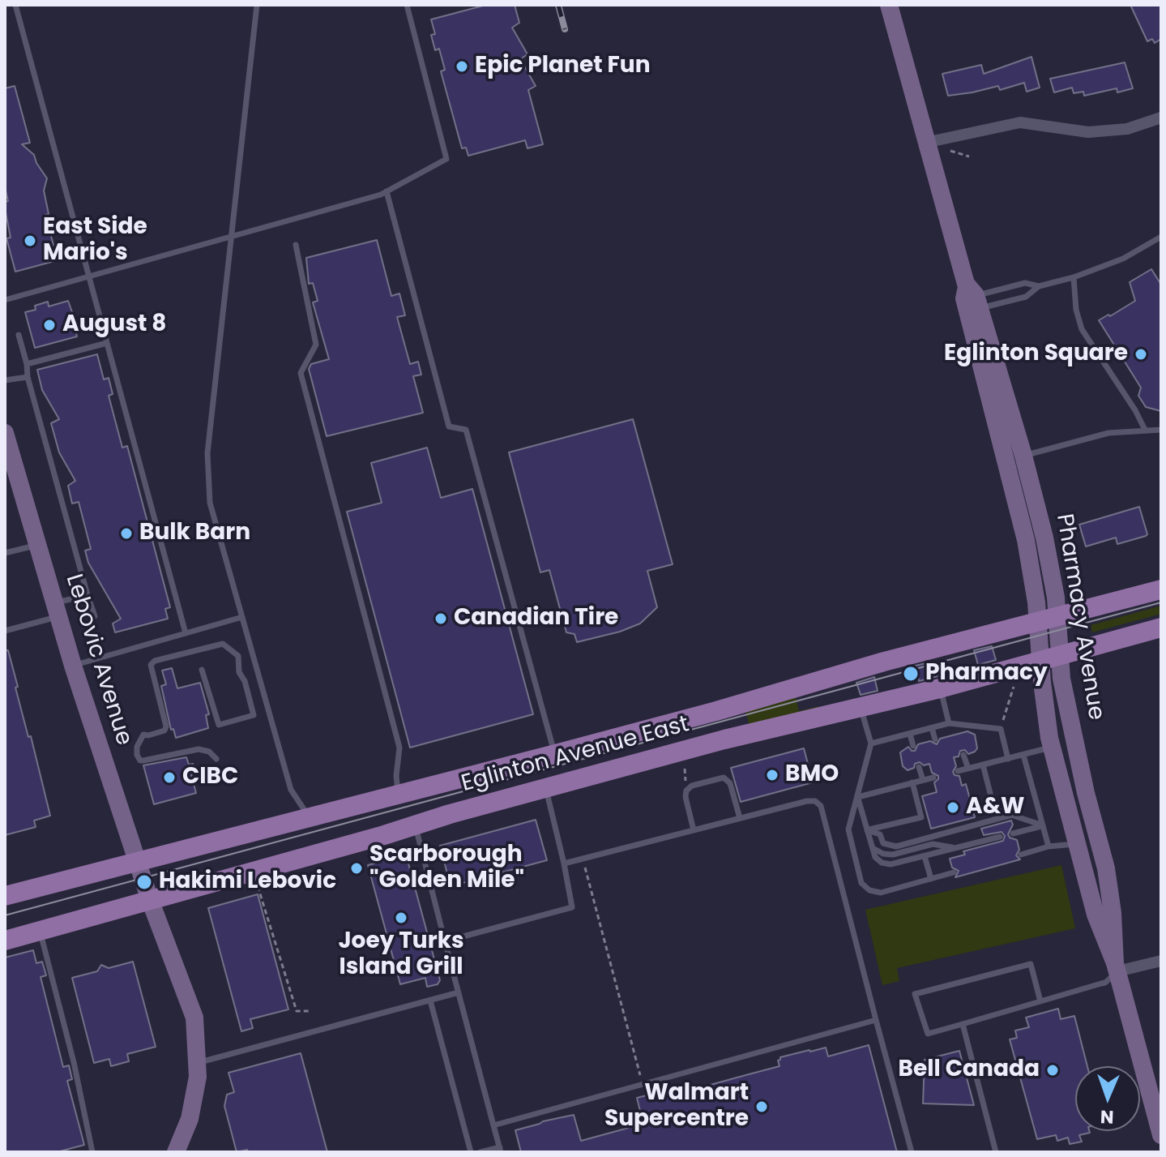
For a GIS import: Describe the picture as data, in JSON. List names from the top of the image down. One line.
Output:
{"streets":{"main road":["Eglinton Avenue East"],"street":["Pharmacy Avenue","Lebovic Avenue"]},"crossings":[["Pharmacy Avenue","Eglinton Avenue East"],["Lebovic Avenue","Eglinton Avenue East"]],"places":["Epic Planet Fun","East Side Mario's","August 8","Eglinton Square","Bulk Barn","Canadian Tire","Pharmacy","BMO","CIBC","A&W","Scarborough \"Golden Mile\"","Hakimi Lebovic","Joey Turks Island Grill","Bell Canada","Walmart Supercentre"],"north":"bottom"}
